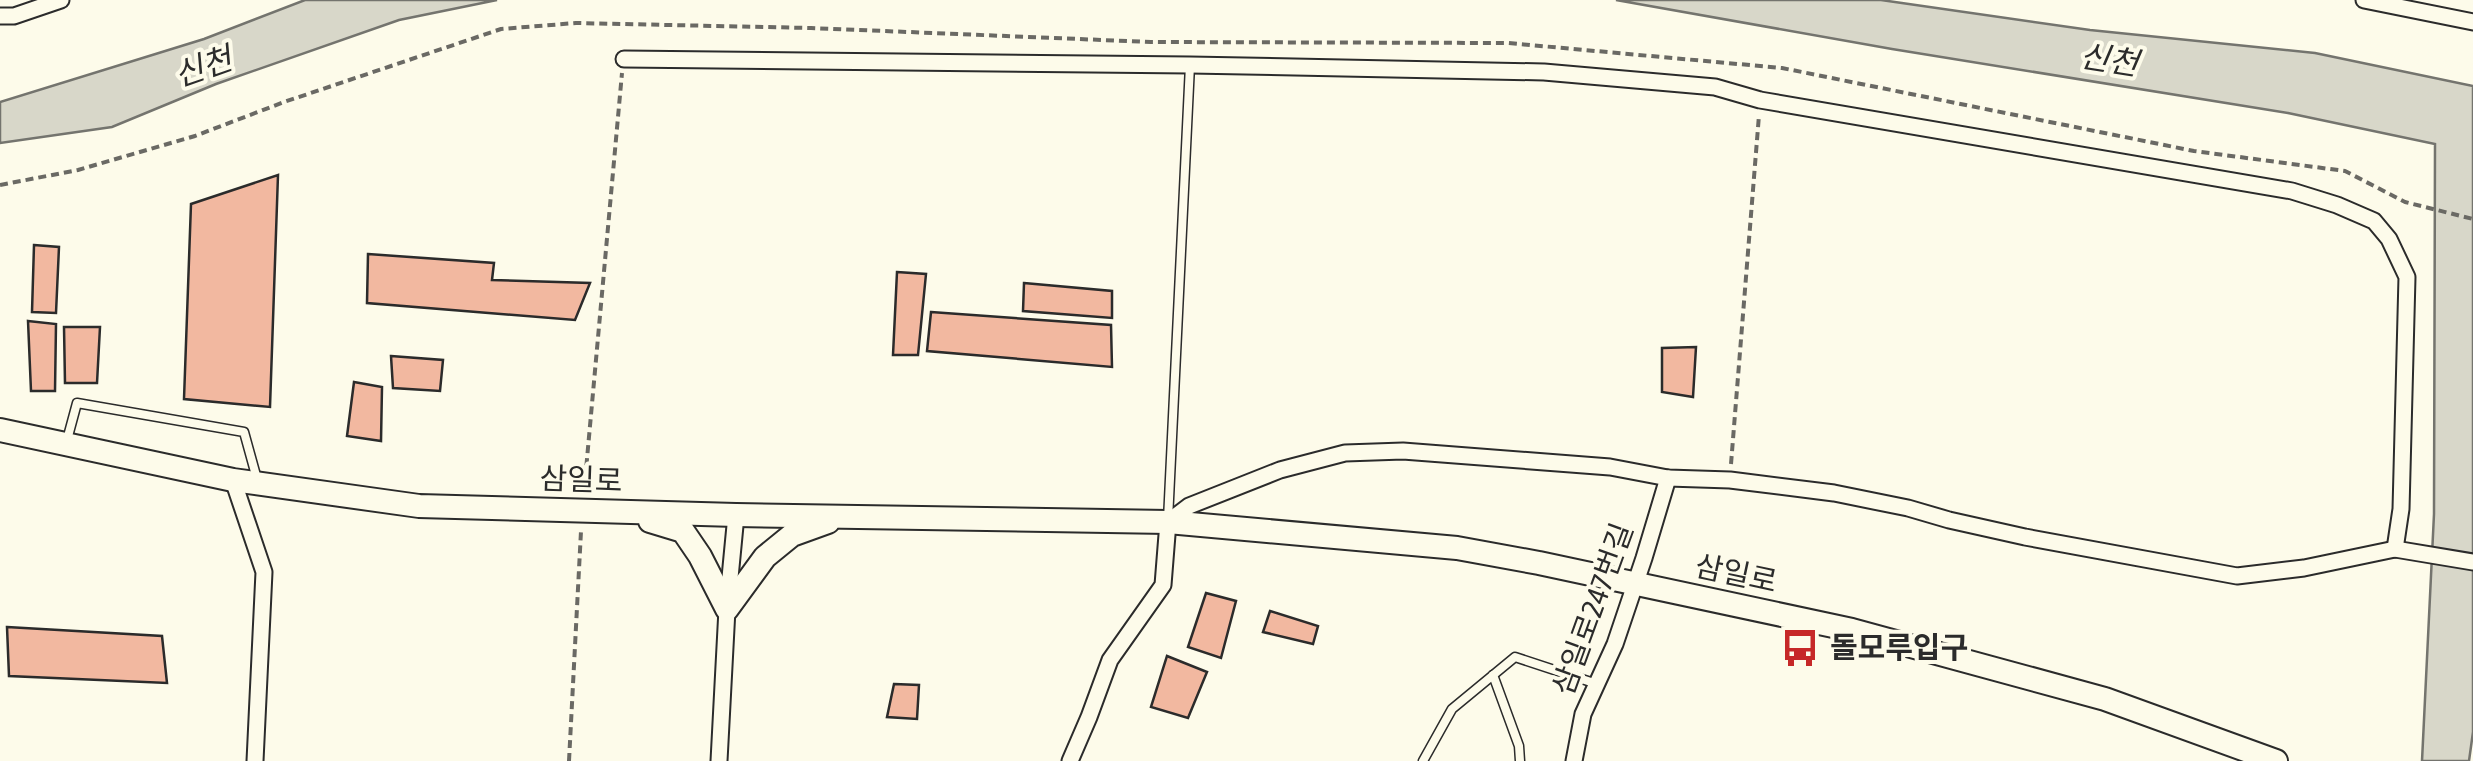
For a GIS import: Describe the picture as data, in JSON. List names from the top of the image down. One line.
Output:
{"streets":{"main road":["삼일로"],"street":["삼일로247번길"]},"crossings":[["삼일로","삼일로247번길"]],"water":["신천"],"places":{"bus stop":["돌모루입구"]}}
